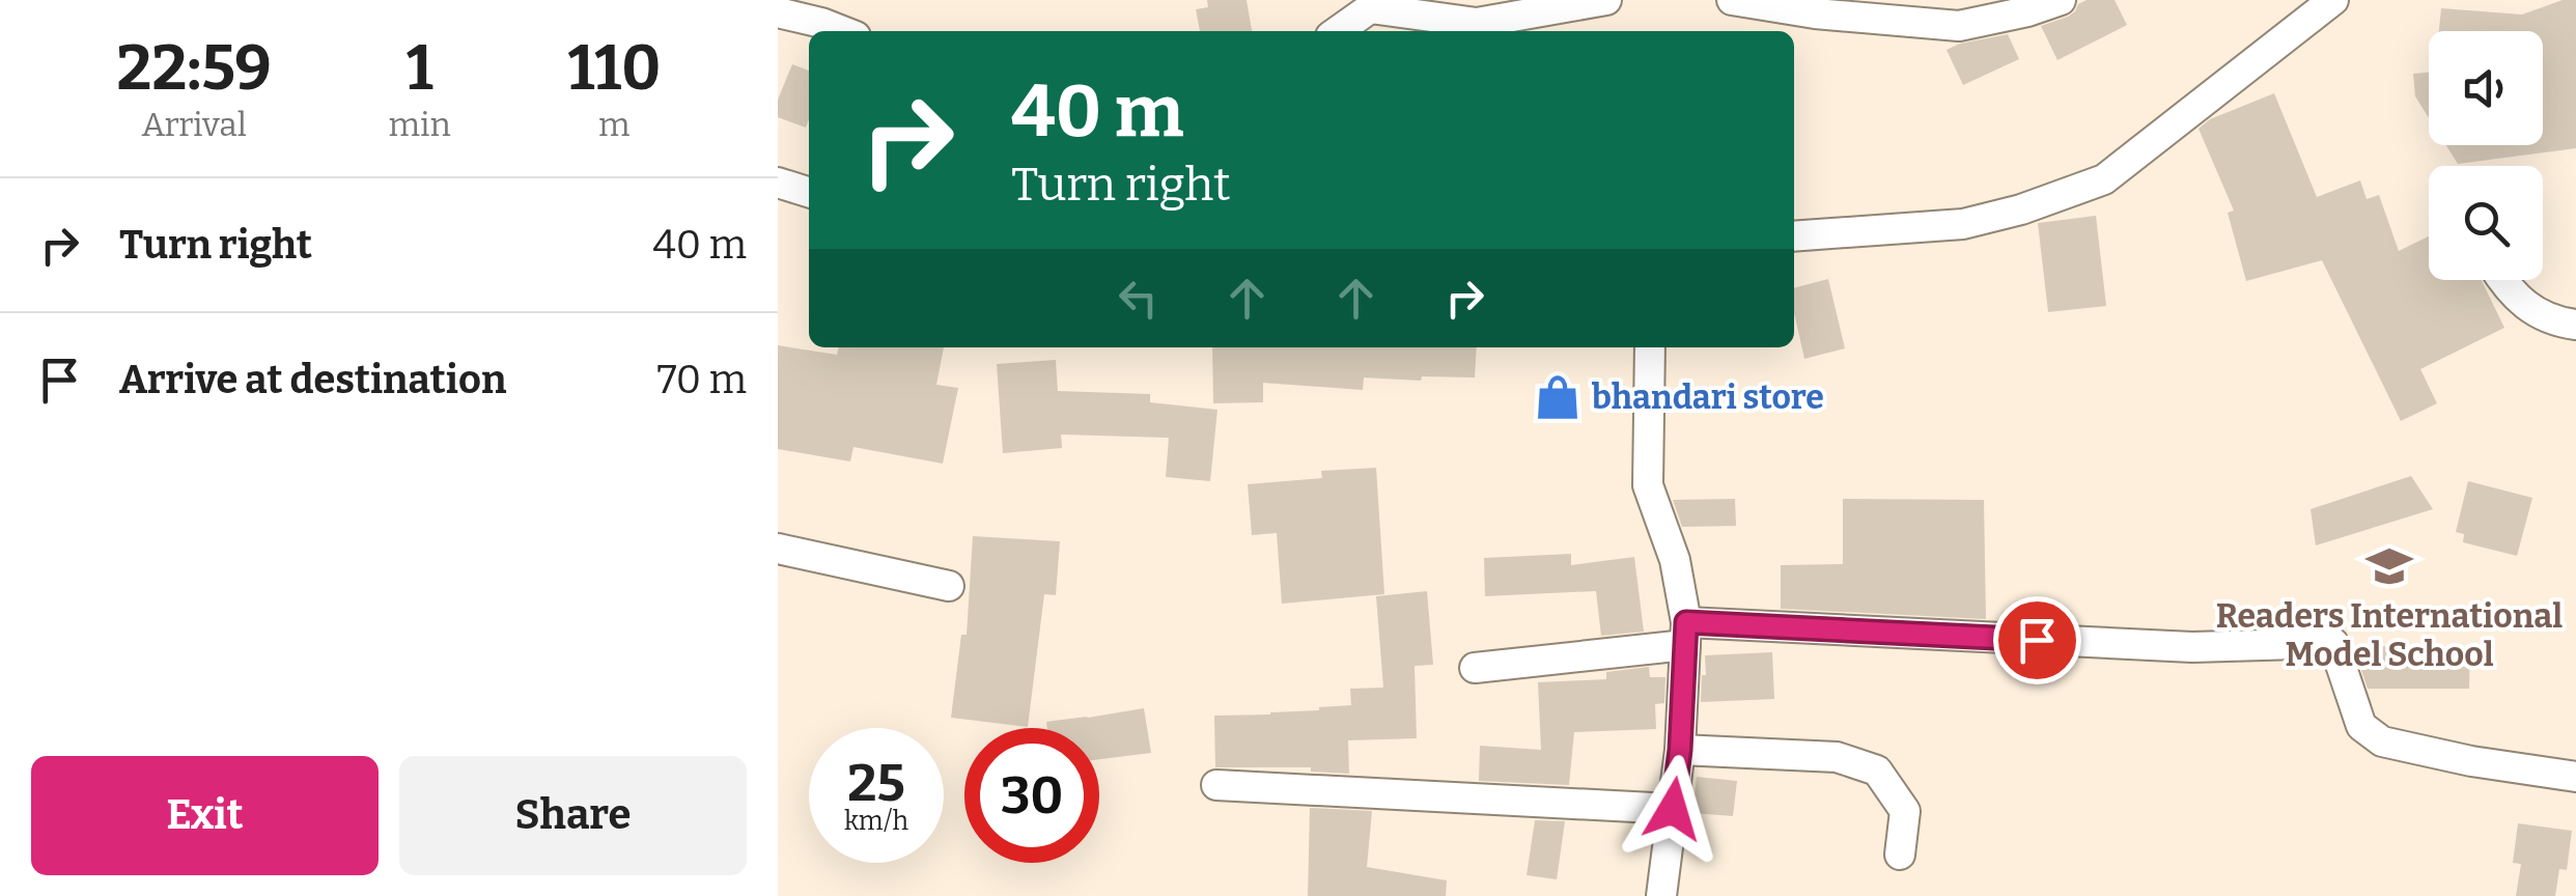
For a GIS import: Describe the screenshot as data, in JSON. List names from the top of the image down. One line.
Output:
{"places":{"shop":["bhandari store"],"school or university":["Readers International Model School"]},"page":{"eta":["22:59","Arrival","1","min","110","m"],"turn":["40 m","Turn right"],"list":[{"name":"Turn right","value":"40 m"},{"name":"Arrive at destination","value":"70 m"}],"speed":"25 km/h","limit":"30","buttons":["Exit","Share"]}}
